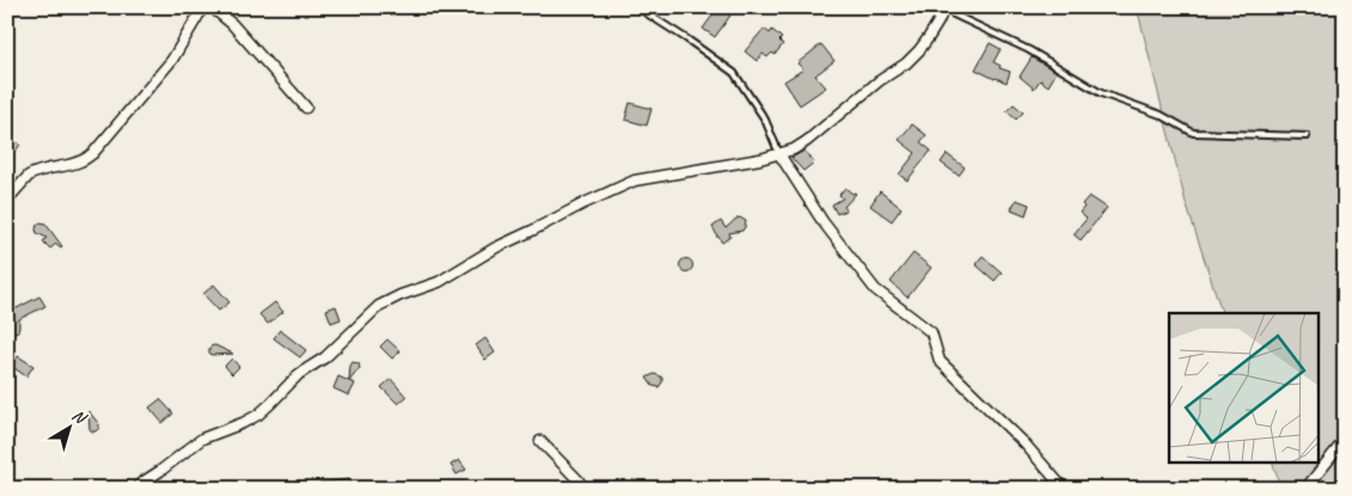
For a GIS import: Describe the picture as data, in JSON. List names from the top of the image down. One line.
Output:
{"north":"top right"}
